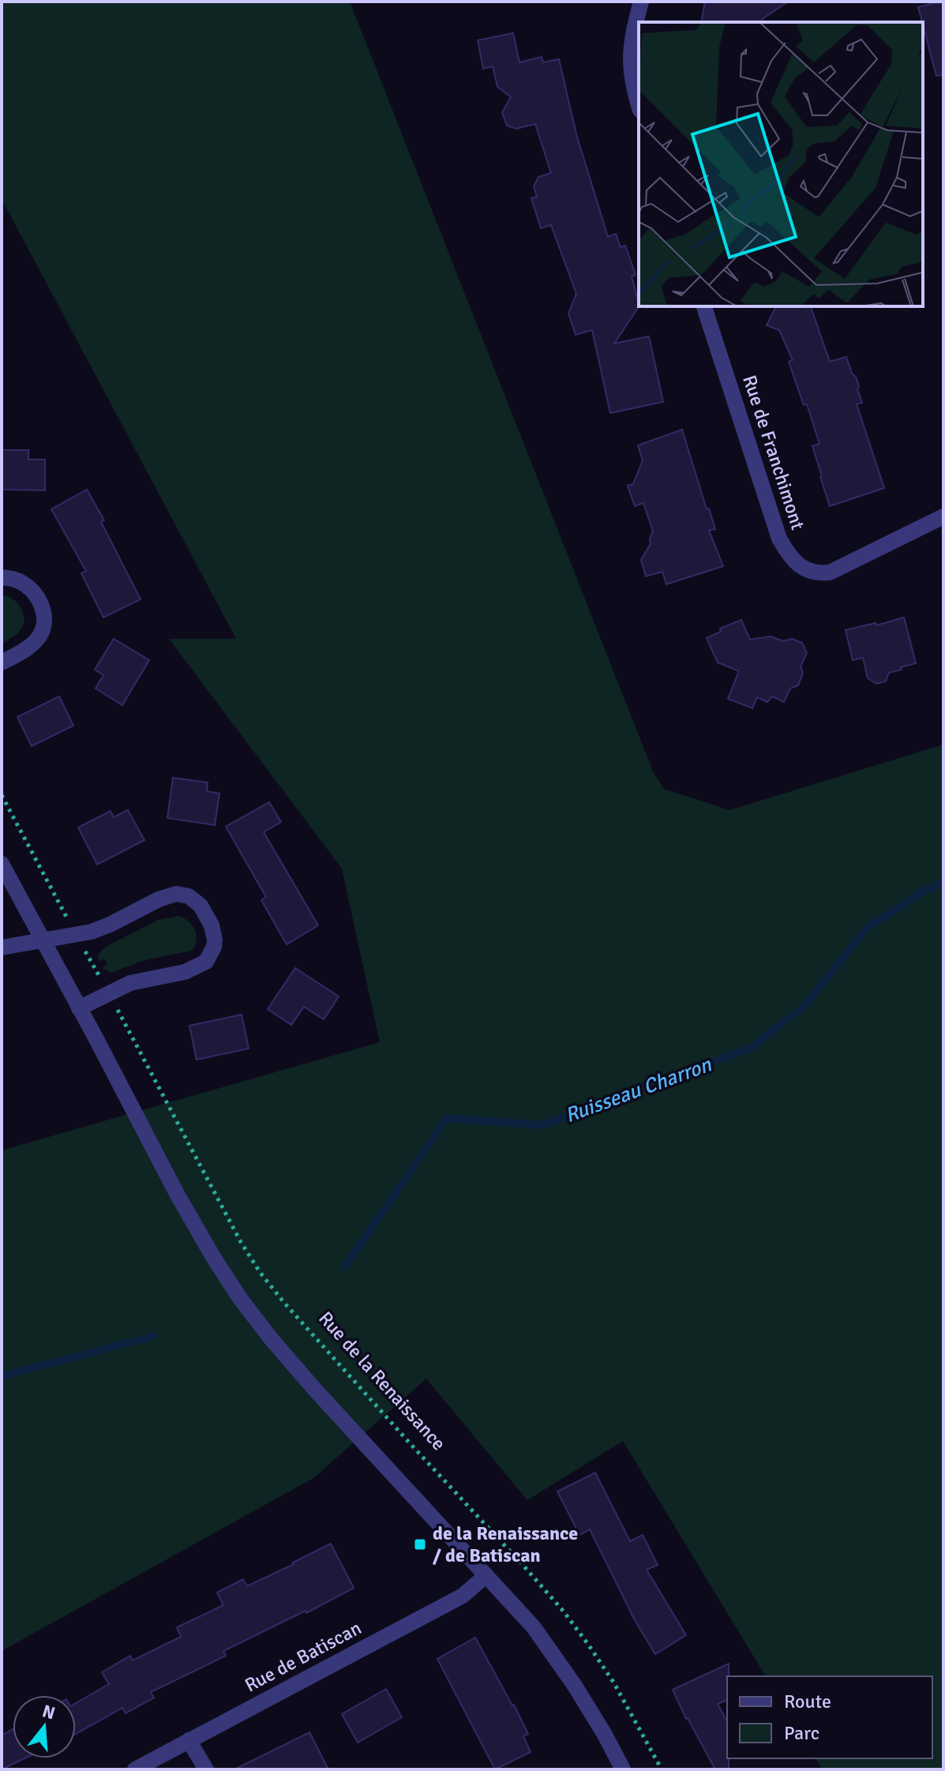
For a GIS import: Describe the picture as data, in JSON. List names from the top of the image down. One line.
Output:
{"streets":{"street":["Rue de Franchimont","Rue de Batiscan"],"path":["Rue de la Renaissance"]},"water":["Ruisseau Charron"],"places":{"transit":["de la Renaissance / de Batiscan"]},"legend":["Route","Parc"],"north":"top"}
